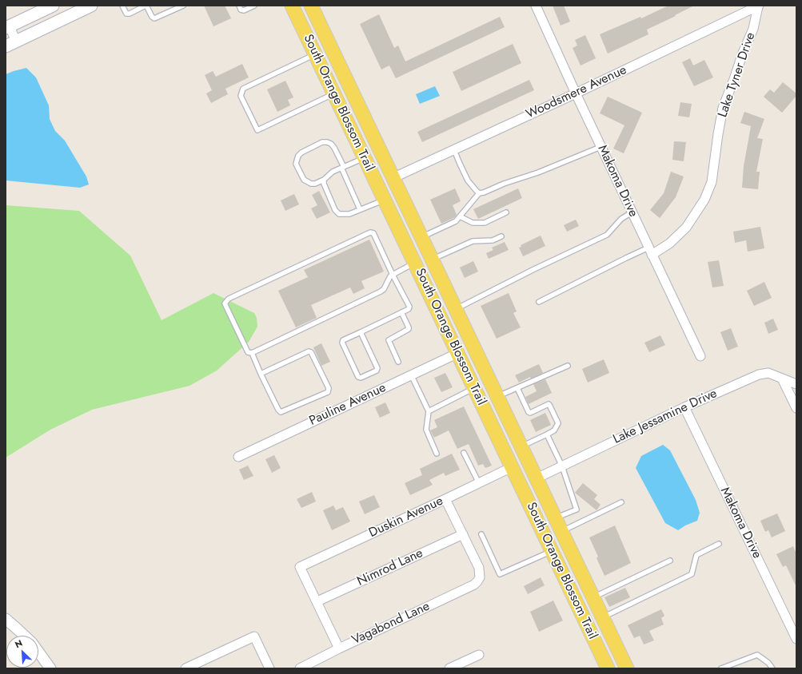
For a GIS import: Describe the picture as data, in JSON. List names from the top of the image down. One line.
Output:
{"streets":{"main road":["South Orange Blossom Trail"],"street":["Lake Tyner Drive","Woodsmere Avenue","Makoma Drive","Pauline Avenue","Lake Jessamine Drive","Duskin Avenue","Nimrod Lane","Vagabond Lane"]},"crossings":[["Lake Tyner Drive","Woodsmere Avenue"],["Lake Tyner Drive","Makoma Drive"],["Woodsmere Avenue","South Orange Blossom Trail"],["Woodsmere Avenue","Makoma Drive"],["South Orange Blossom Trail","Pauline Avenue"],["South Orange Blossom Trail","Lake Jessamine Drive"],["South Orange Blossom Trail","Duskin Avenue"],["Makoma Drive","Lake Jessamine Drive"],["Duskin Avenue","Nimrod Lane"],["Nimrod Lane","Vagabond Lane"]],"north":"top left"}
